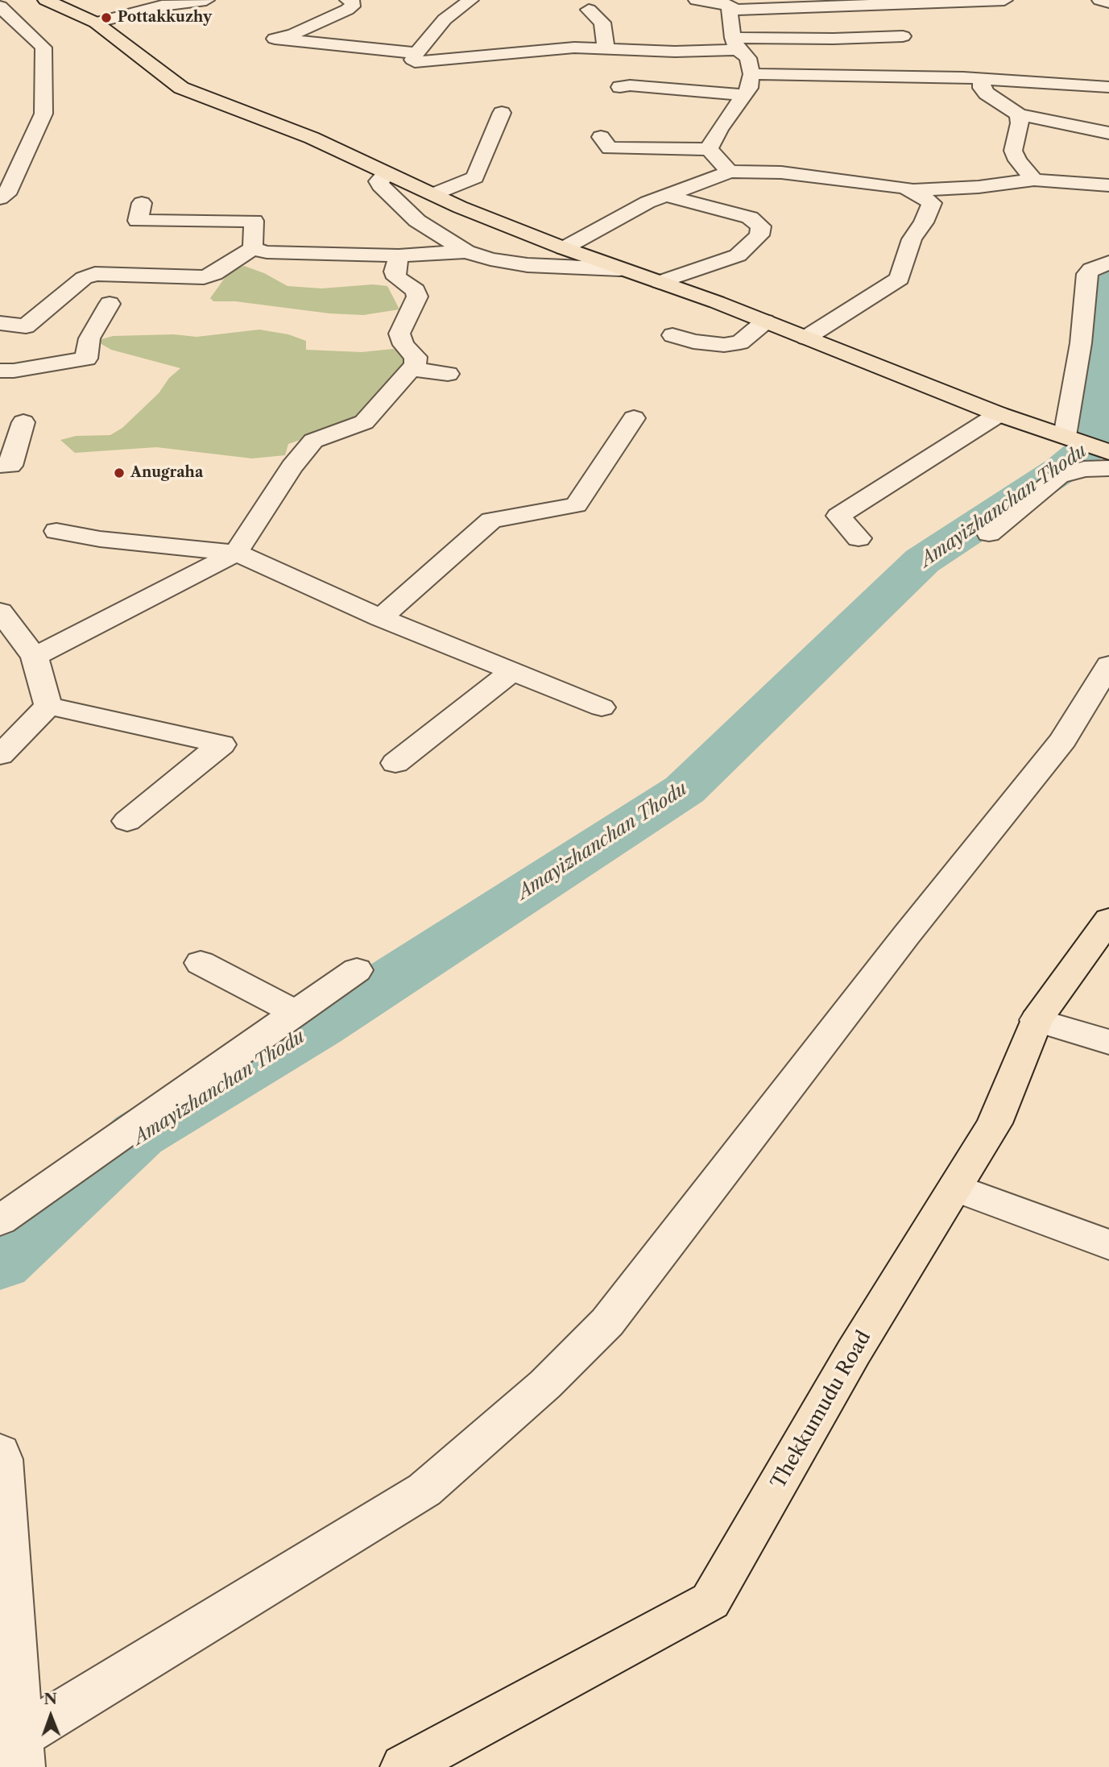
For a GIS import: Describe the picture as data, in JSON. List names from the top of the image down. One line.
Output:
{"streets":{"main road":["Thekkumudu Road"]},"water":["Amayizhanchan Thodu"],"places":["Pottakkuzhy","Anugraha"],"north":"top"}
